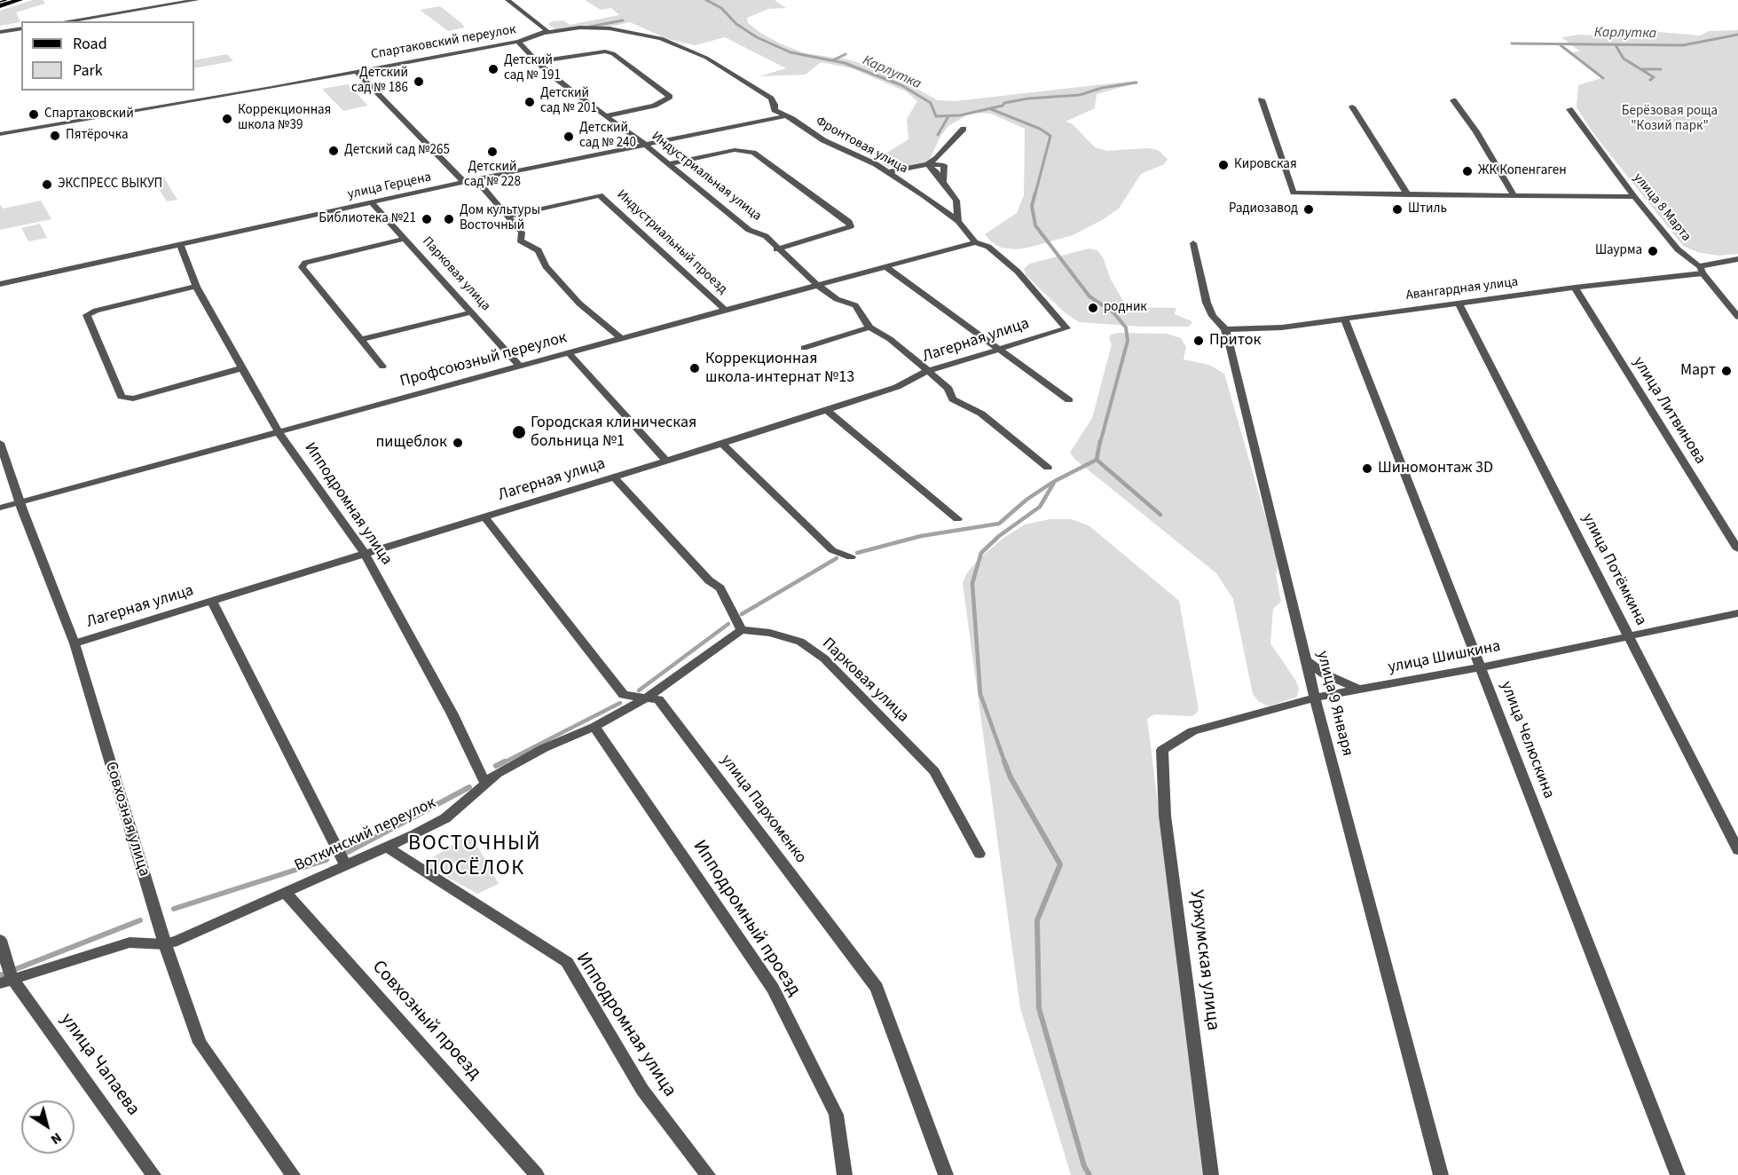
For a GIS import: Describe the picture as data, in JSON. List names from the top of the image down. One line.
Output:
{"streets":{"street":["Спартаковский переулок","Фронтовая улица","Индустриальная улица","улица Герцена","улица 8 Марта","Индустриальный проезд","Парковая улица","Авангардная улица","Лагерная улица","Профсоюзный переулок","улица Литвинова","Ипподромная улица","улица Потёмкина","улица Шишкина","улица 9 Января","улица Челюскина","улица Пархоменко","Совхозная улица","Воткинский переулок","Ипподромный проезд","Уржумская улица","Совхозный проезд","улица Чапаева"]},"crossings":[["Спартаковский переулок","Фронтовая улица"],["Спартаковский переулок","Индустриальная улица"],["Фронтовая улица","улица Герцена"],["Фронтовая улица","Лагерная улица"],["Фронтовая улица","Профсоюзный переулок"],["Индустриальная улица","улица Герцена"],["Индустриальная улица","Лагерная улица"],["Индустриальная улица","Профсоюзный переулок"],["улица Герцена","Парковая улица"],["улица Герцена","Ипподромная улица"],["улица 8 Марта","Авангардная улица"],["Индустриальный проезд","Профсоюзный переулок"],["Парковая улица","Профсоюзный переулок"],["Парковая улица","Воткинский переулок"],["Авангардная улица","улица Литвинова"],["Авангардная улица","улица Потёмкина"],["Авангардная улица","улица 9 Января"],["Авангардная улица","улица Челюскина"],["Лагерная улица","Профсоюзный переулок"],["Лагерная улица","Ипподромная улица"],["Лагерная улица","улица Пархоменко"],["Лагерная улица","Совхозная улица"],["Профсоюзный переулок","Ипподромная улица"],["Профсоюзный переулок","Совхозная улица"],["Ипподромная улица","Воткинский переулок"],["улица Потёмкина","улица Шишкина"],["улица Шишкина","улица 9 Января"],["улица Шишкина","улица Челюскина"],["улица Шишкина","Уржумская улица"],["улица Пархоменко","Воткинский переулок"],["Совхозная улица","Воткинский переулок"],["Воткинский переулок","Ипподромный проезд"],["Воткинский переулок","Совхозный проезд"],["Воткинский переулок","улица Чапаева"]],"districts":["ВОСТОЧНЫЙ ПОСЁЛОК"],"water":["Карлутка"],"parks":["Берёзовая роща \"Козий парк\""],"places":["Детский сад № 191","Детский сад № 186","Детский сад № 201","Спартаковский","Коррекционная школа №39","Пятёрочка","Детский сад № 240","Детский сад №265","Детский сад № 228","Кировская","ЖК Копенгаген","ЭКСПРЕСС ВЫКУП","Радиозавод","Штиль","Библиотека №21","Дом культуры Восточный","Шаурма","родник","Приток","Коррекционная школа-интернат №13","Март","Городская клиническая больница №1","пищеблок","Шиномонтаж 3D"],"legend":["Road","Park"],"north":"bottom right"}
